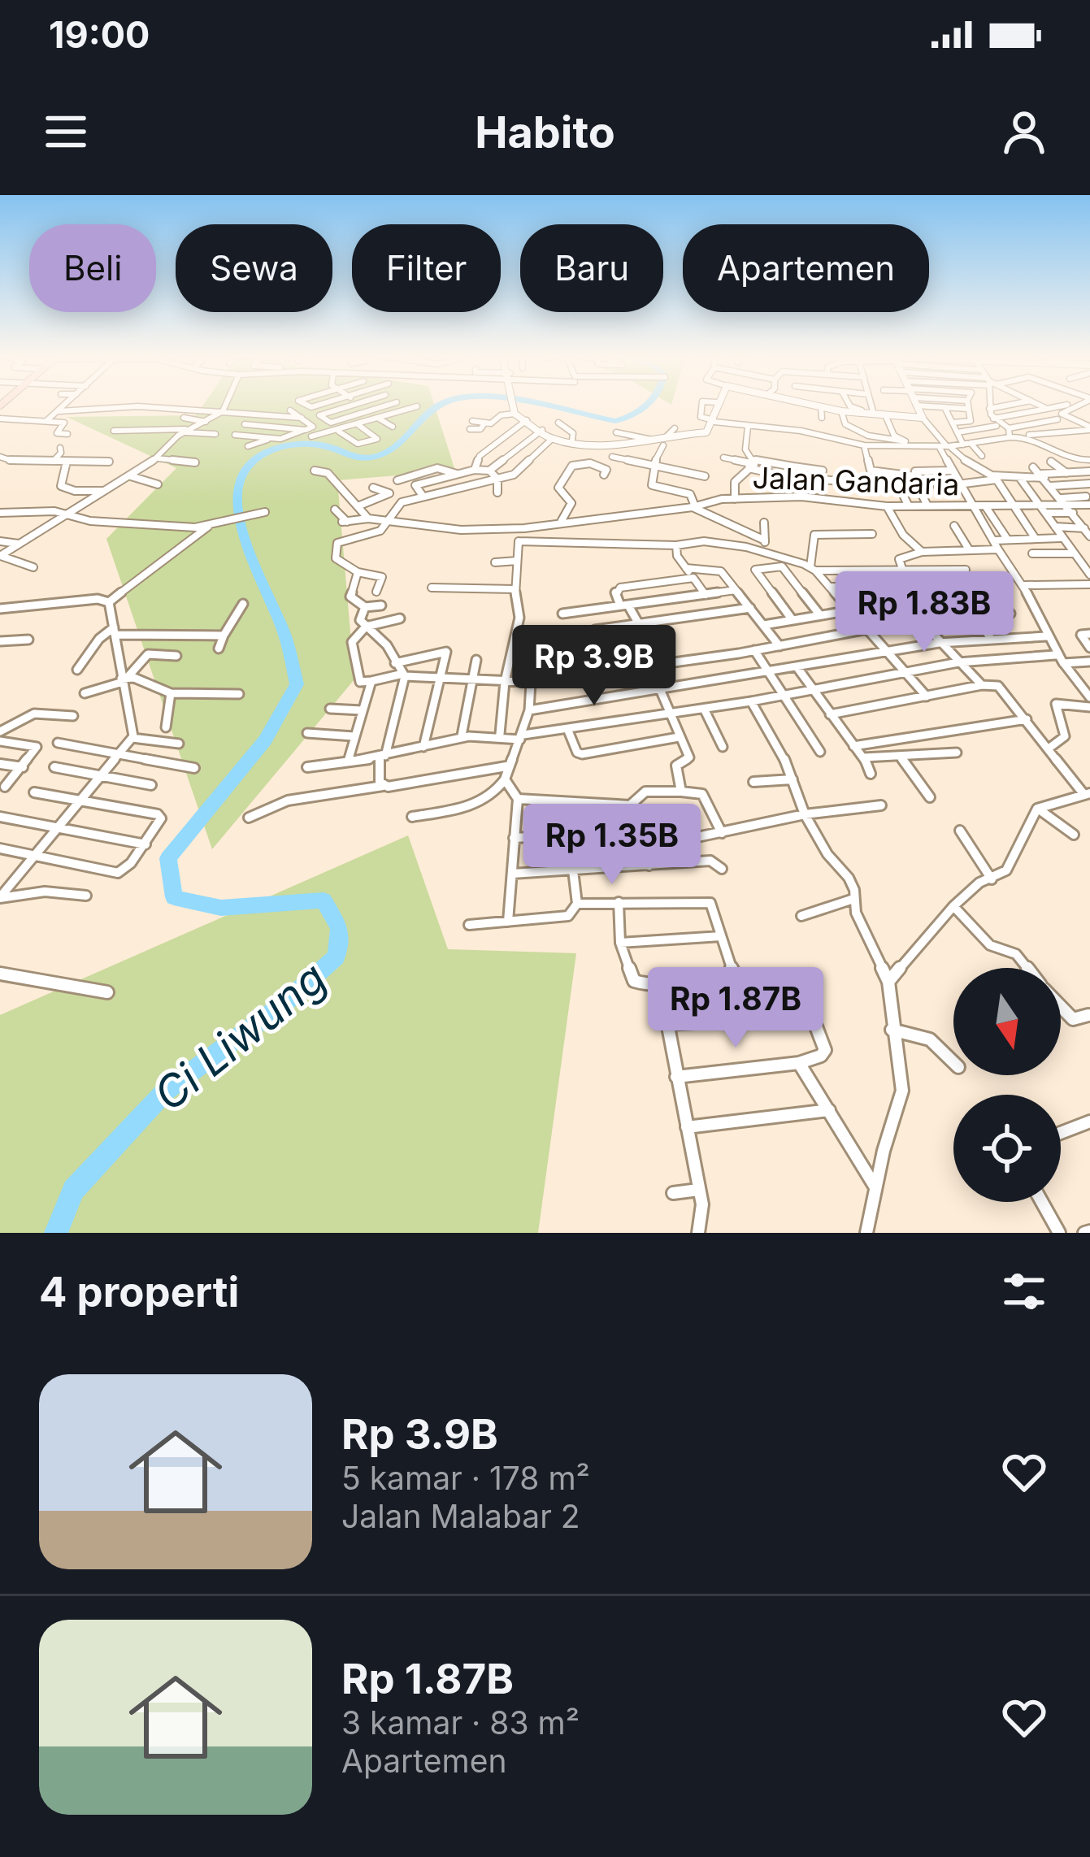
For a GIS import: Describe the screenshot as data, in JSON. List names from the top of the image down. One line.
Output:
{"streets":{"street":["Jalan Gandaria"]},"water":["Ci Liwung"],"north":"bottom","page":{"status":"19:00","header":"Habito","chip":["Beli","Sewa","Filter","Baru","Apartemen"],"price":["Rp 1.83B","Rp 3.9B","Rp 1.35B","Rp 1.87B"],"heading":"4 properti","list":[{"name":"Rp 3.9B","note":"5 kamar · 178 m² · Jalan Malabar 2"},{"name":"Rp 1.87B","note":"3 kamar · 83 m² · Apartemen"}]}}
